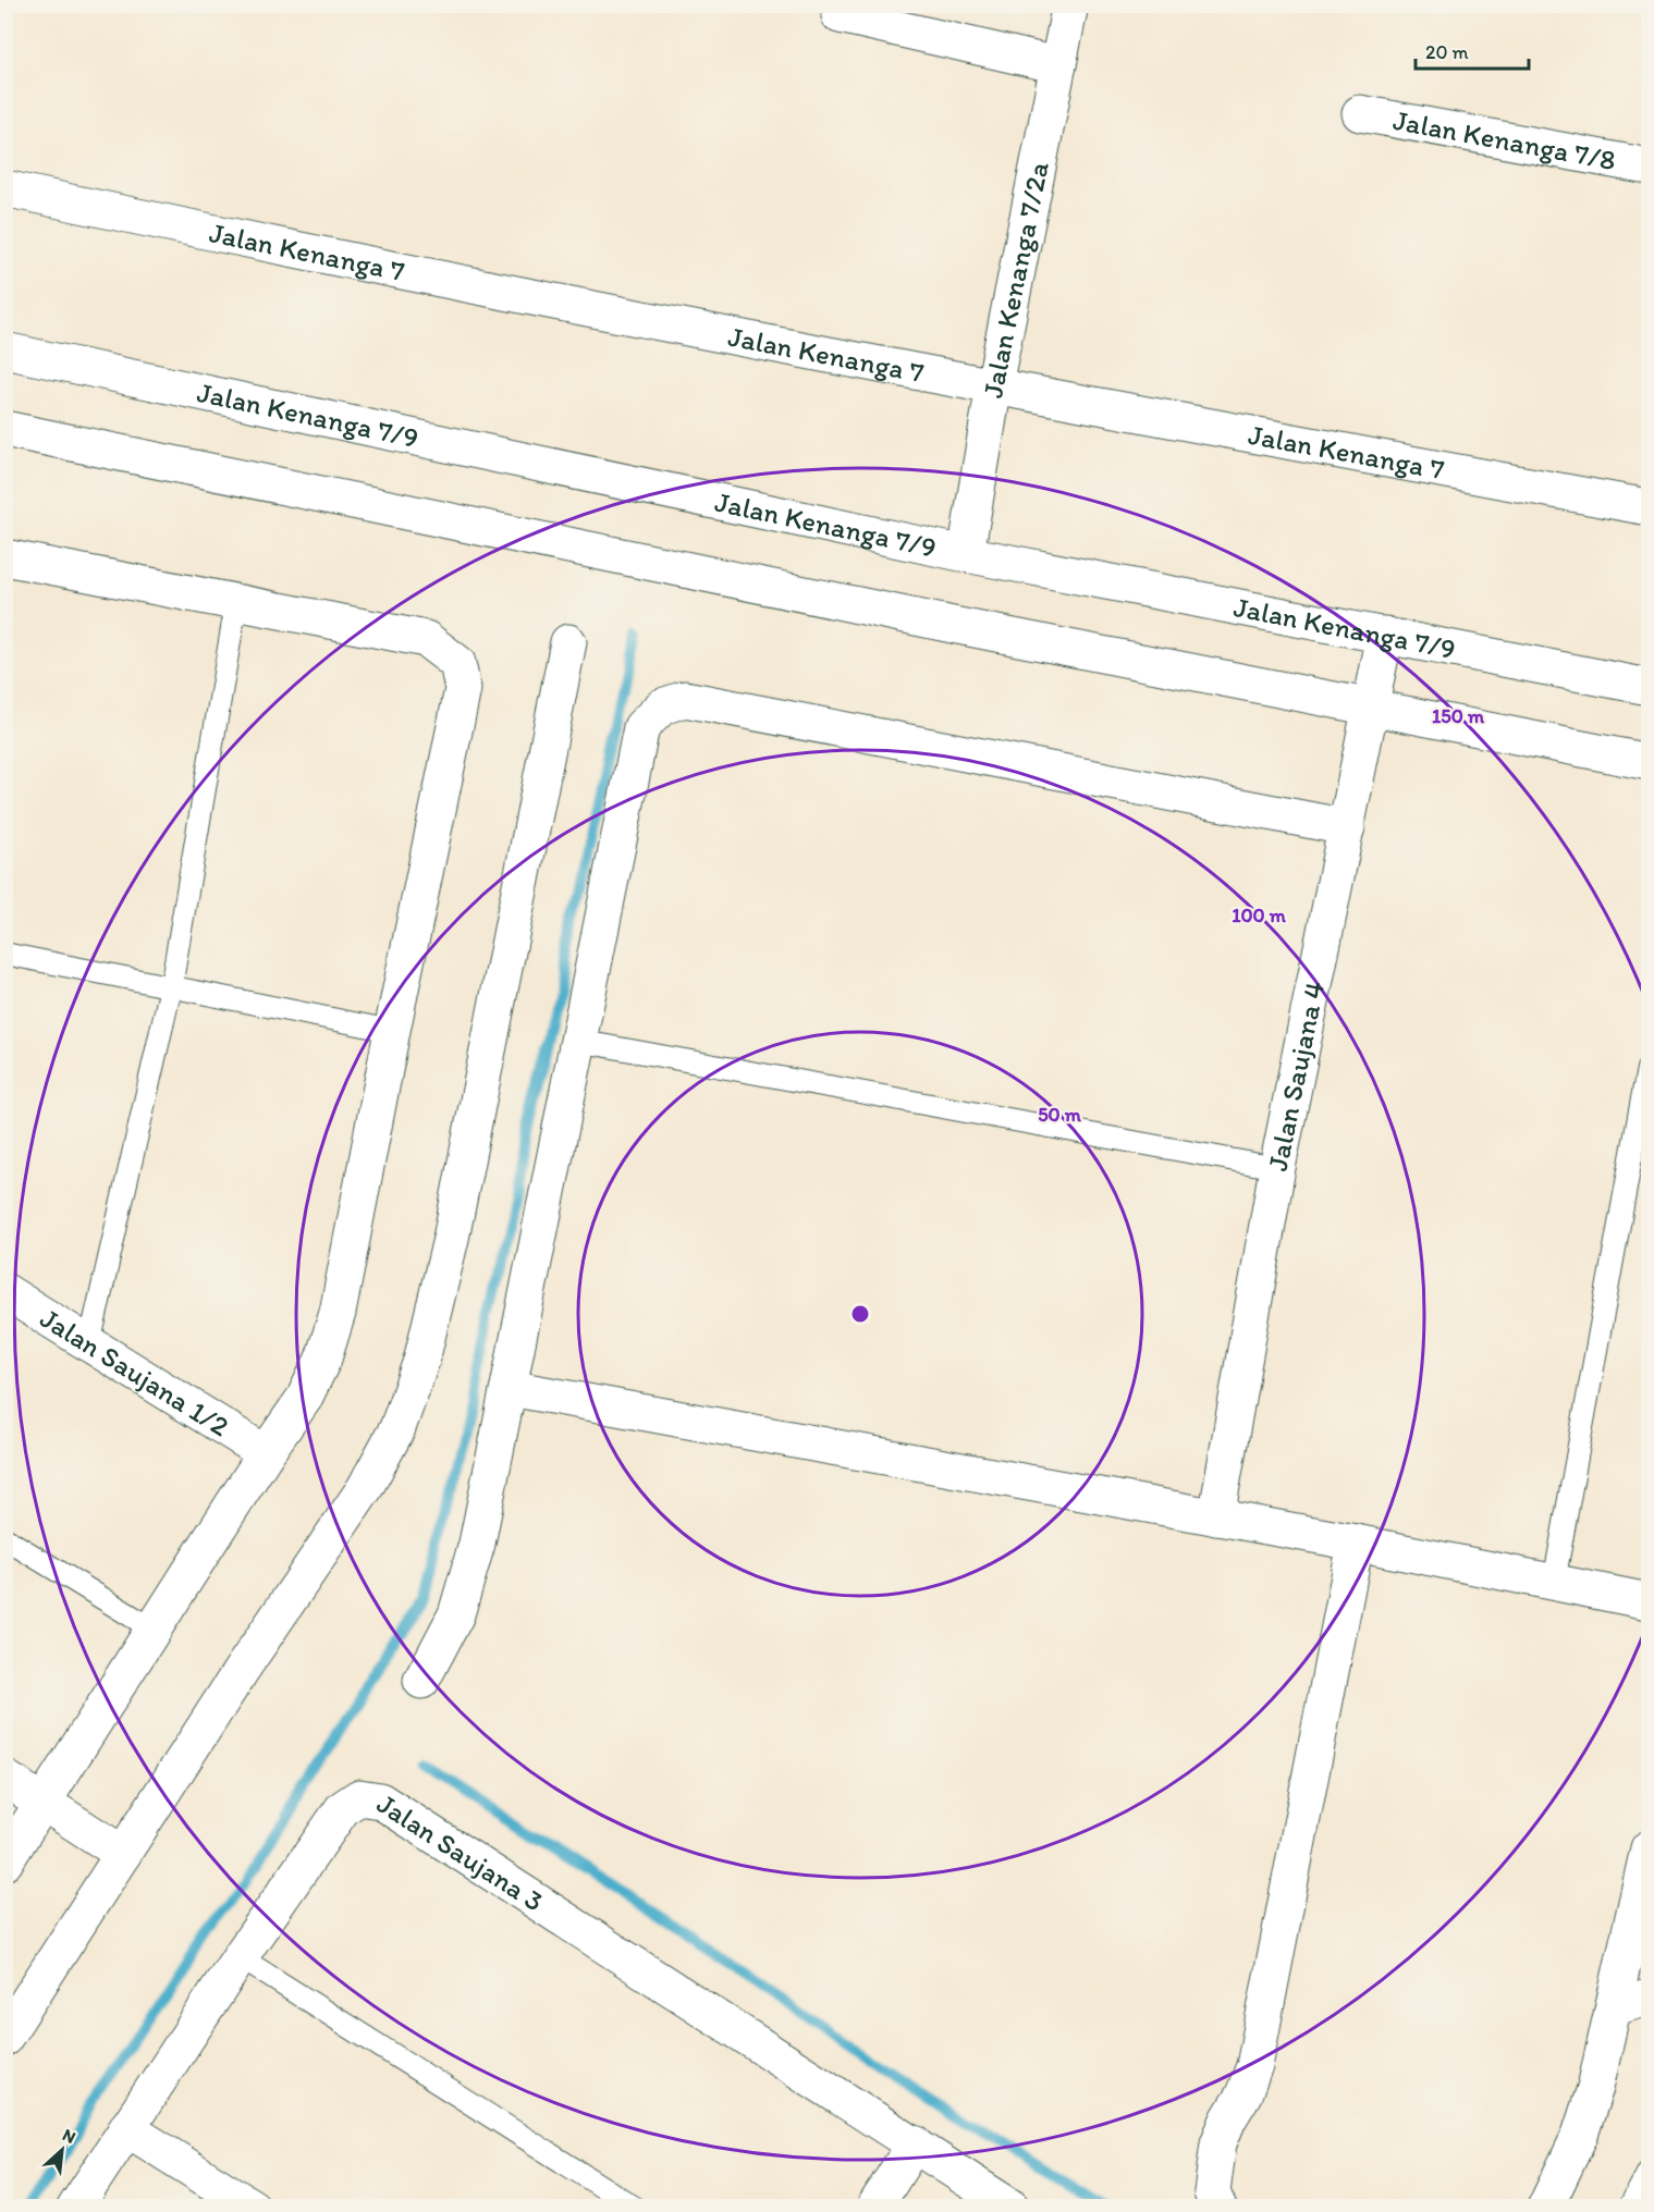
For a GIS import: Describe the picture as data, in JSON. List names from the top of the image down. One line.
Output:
{"streets":{"street":["Jalan Kenanga 7/8","Jalan Kenanga 7","Jalan Kenanga 7/2a","Jalan Kenanga 7/9","Jalan Saujana 4","Jalan Saujana 1/2","Jalan Saujana 3"]},"crossings":[["Jalan Kenanga 7","Jalan Kenanga 7/2a"],["Jalan Kenanga 7/2a","Jalan Kenanga 7/9"],["Jalan Kenanga 7/9","Jalan Saujana 4"]],"scale_bar":"20 m","north":"top right","rings":["150 m","100 m","50 m"]}
